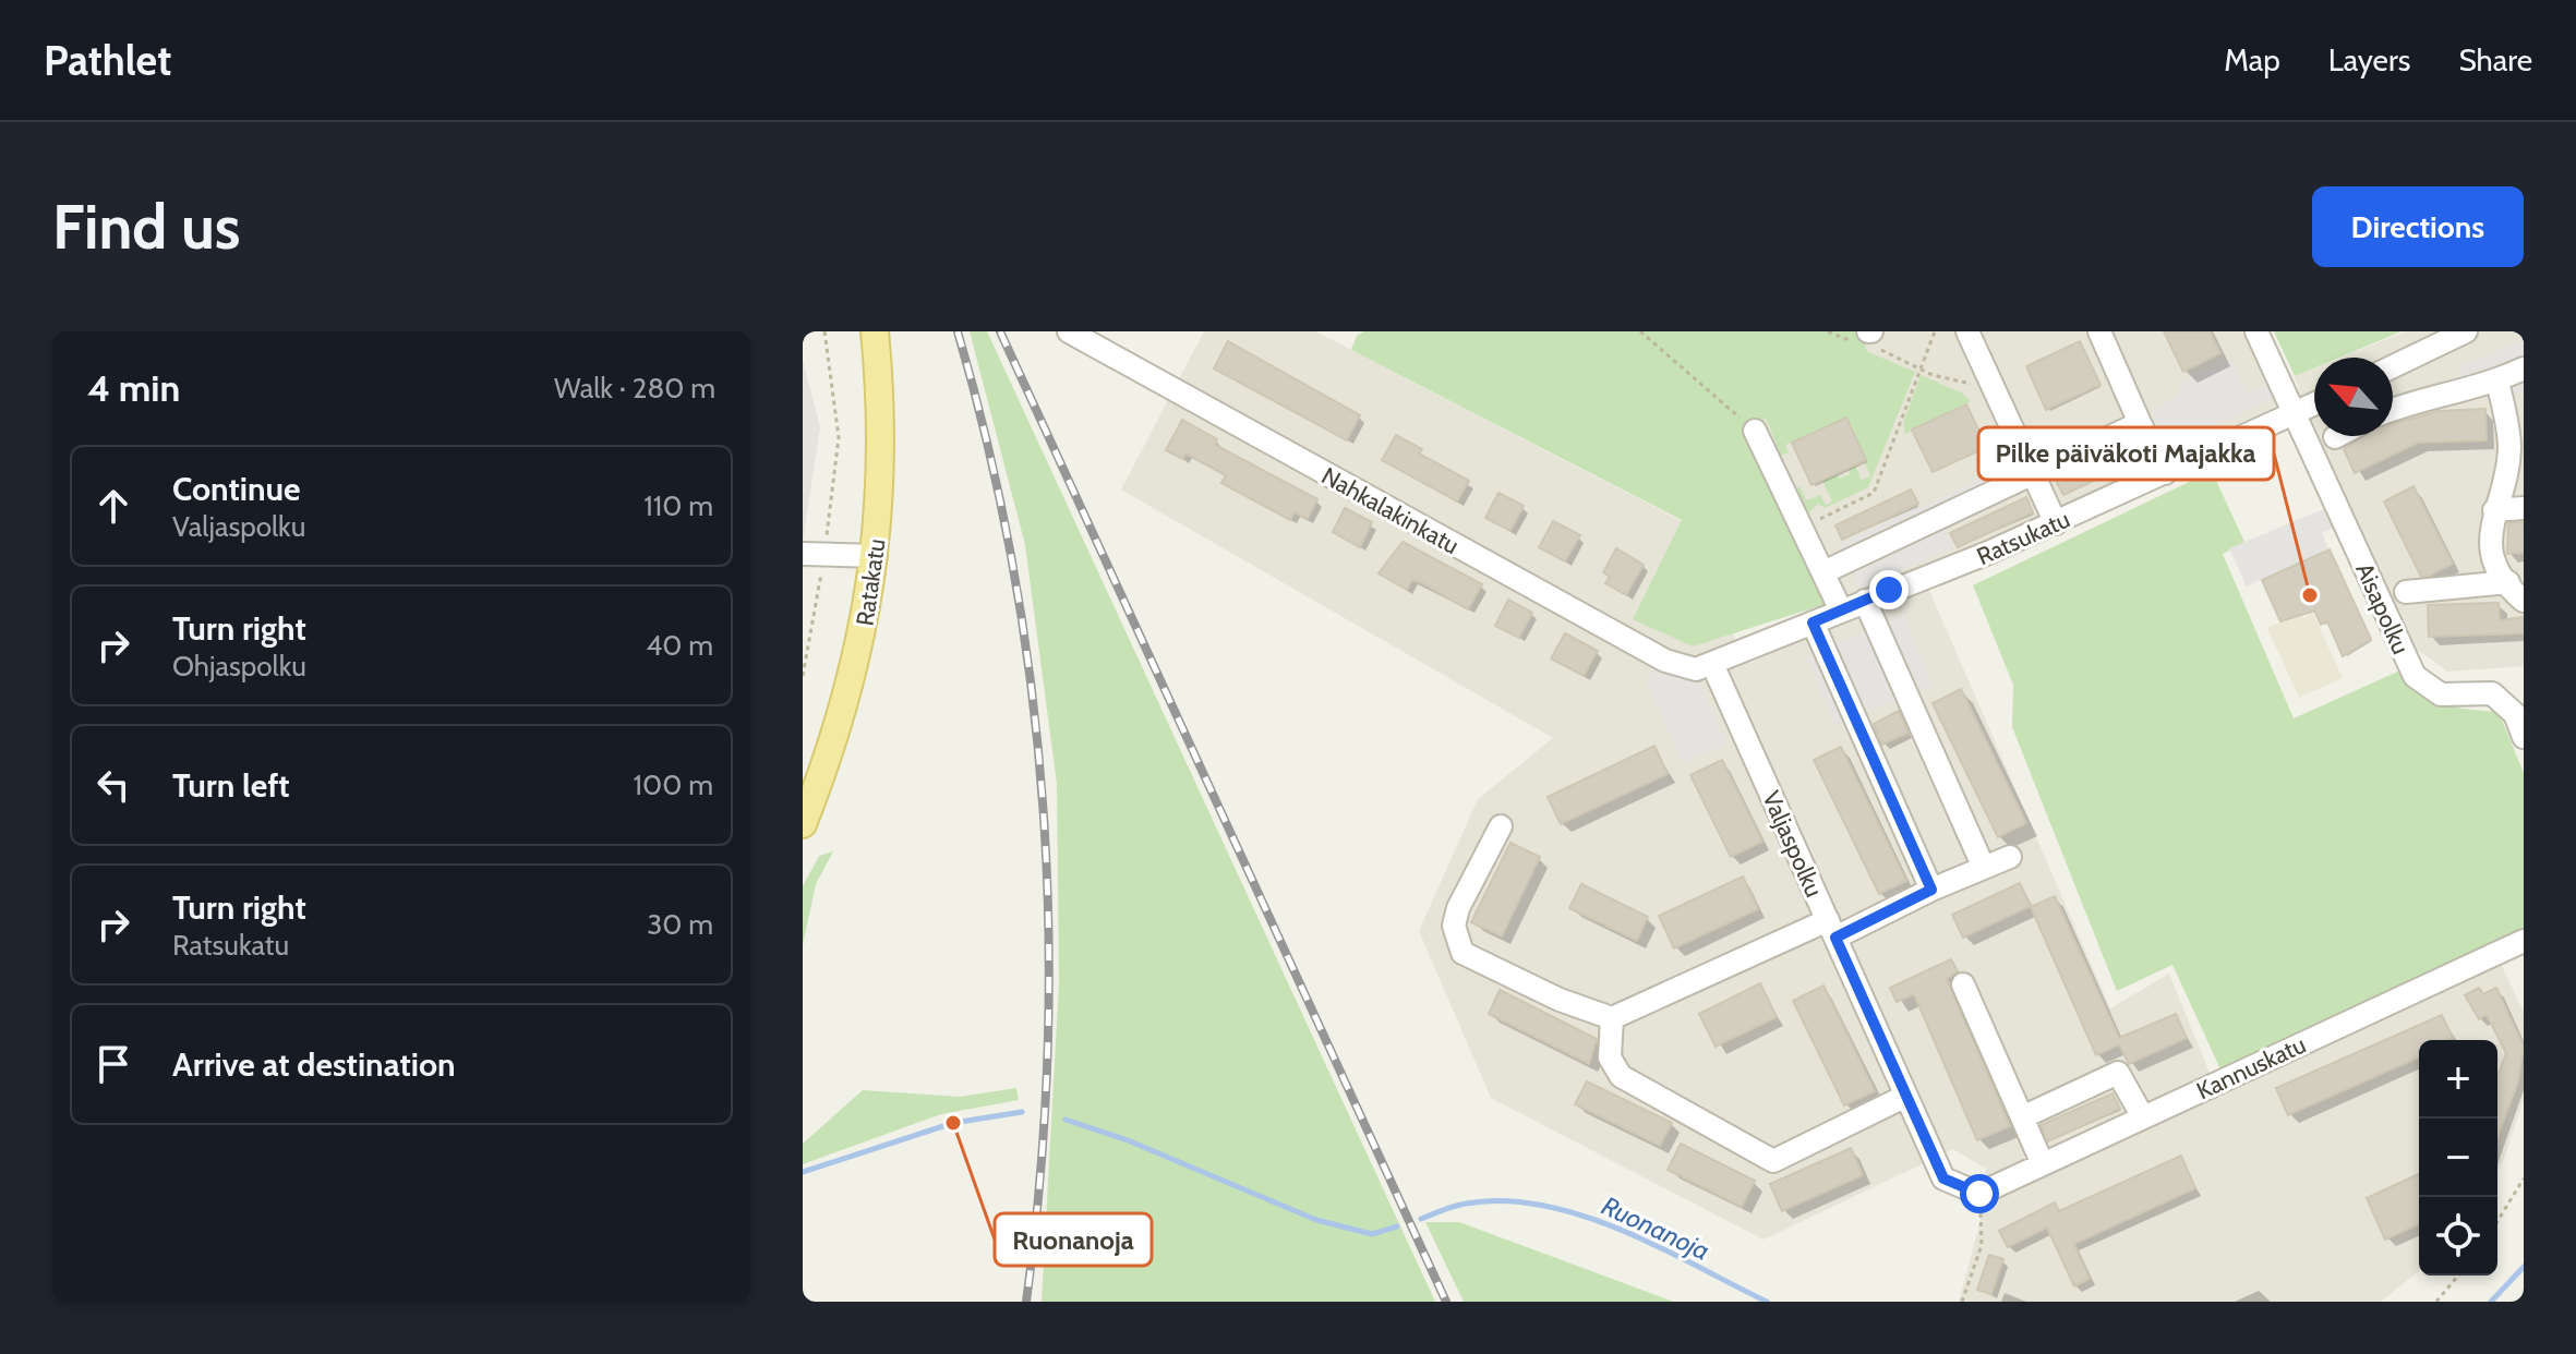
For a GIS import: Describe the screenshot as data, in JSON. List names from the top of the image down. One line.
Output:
{"streets":{"main road":["Ratakatu"],"street":["Nahkalakinkatu","Ratsukatu","Aisapolku","Valjaspolku","Kannuskatu"]},"crossings":[["Nahkalakinkatu","Ratsukatu"],["Nahkalakinkatu","Valjaspolku"],["Ratsukatu","Aisapolku"],["Ratsukatu","Valjaspolku"],["Valjaspolku","Kannuskatu"]],"water":["Ruonanoja"],"places":["Pilke päiväkoti Majakka","Ruonanoja"],"north":"top left","page":{"header":"Pathlet","nav":["Map","Layers","Share"],"buttons":"Directions","title":"Find us","heading":["4 min","Walk · 280 m"],"list":[["Continue","Valjaspolku","110 m"],["Turn right","Ohjaspolku","40 m"],["Turn left","100 m"],["Turn right","Ratsukatu","30 m"],"Arrive at destination"],"map_buttons":["+","−"]}}
